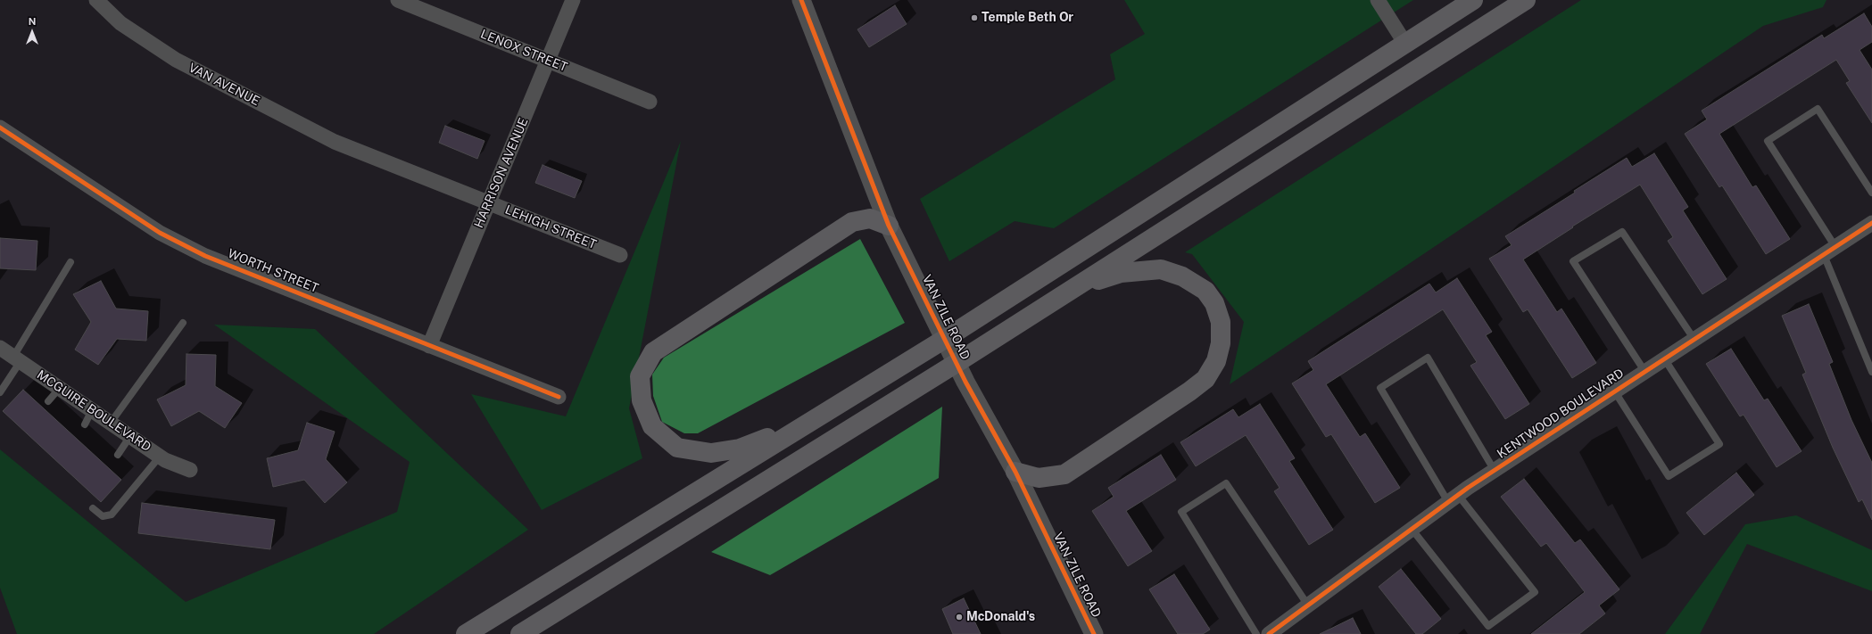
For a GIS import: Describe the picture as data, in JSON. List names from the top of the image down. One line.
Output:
{"streets":{"street":["LENOX STREET","VAN AVENUE","HARRISON AVENUE","LEHIGH STREET","WORTH STREET","VAN ZILE ROAD","MCGUIRE BOULEVARD","KENTWOOD BOULEVARD"]},"crossings":[["LENOX STREET","HARRISON AVENUE"],["VAN AVENUE","LEHIGH STREET"],["HARRISON AVENUE","LEHIGH STREET"],["HARRISON AVENUE","WORTH STREET"]],"places":["Temple Beth Or","McDonald's"],"north":"top"}
